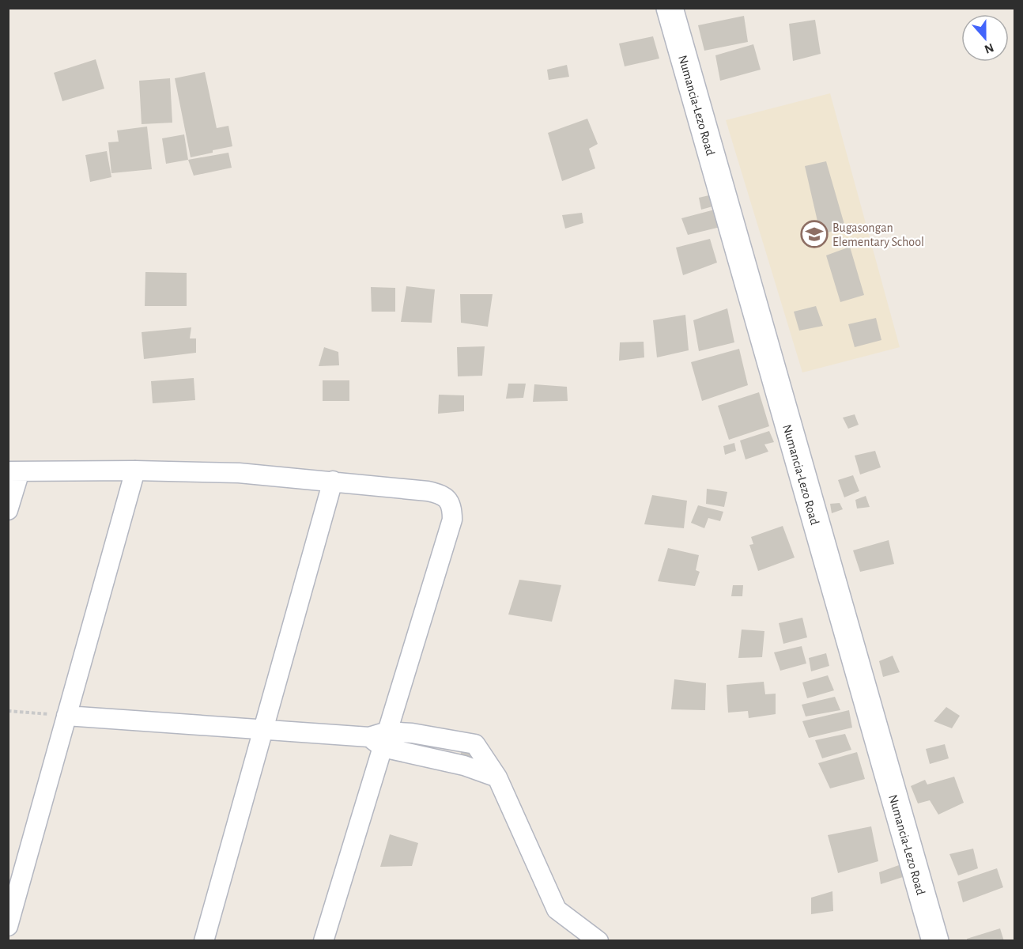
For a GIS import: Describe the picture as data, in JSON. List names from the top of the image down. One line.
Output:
{"streets":{"main road":["Numancia-Lezo Road"]},"places":{"school or university":["Bugasongan Elementary School"]},"north":"bottom"}
